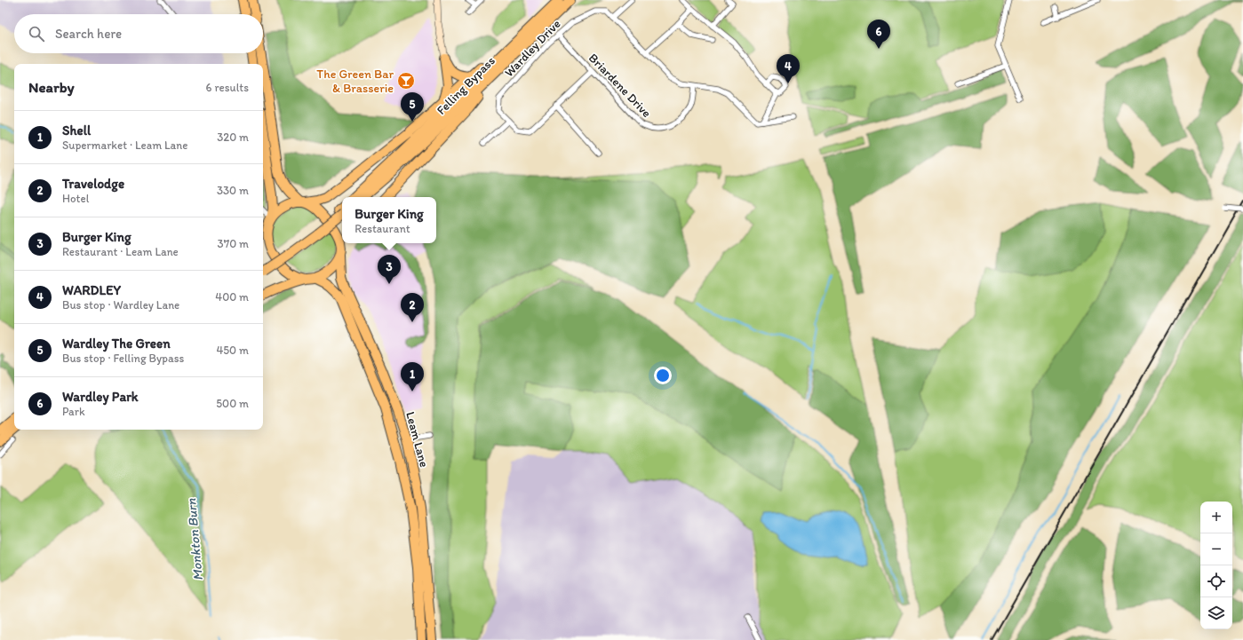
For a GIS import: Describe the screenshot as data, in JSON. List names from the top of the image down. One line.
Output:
{"streets":{"highway":["Felling Bypass","Leam Lane"],"street":["Wardley Drive","Briardene Drive"]},"crossings":[["Wardley Drive","Briardene Drive"]],"water":["Monkton Burn"],"places":{"bar":["The Green Bar & Brasserie"]},"page":{"search":"Search here","pins":["6","4","5","3","2","1"],"heading":["Nearby","6 results"],"list":[{"mark":"1","name":"Shell","note":"Supermarket · Leam Lane","value":"320 m"},{"mark":"2","name":"Travelodge","note":"Hotel","value":"330 m"},{"mark":"3","name":"Burger King","note":"Restaurant · Leam Lane","value":"370 m"},{"mark":"4","name":"WARDLEY","note":"Bus stop · Wardley Lane","value":"400 m"},{"mark":"5","name":"Wardley The Green","note":"Bus stop · Felling Bypass","value":"450 m"},{"mark":"6","name":"Wardley Park","note":"Park","value":"500 m"}],"popup":["Burger King","Restaurant"],"map_buttons":["+","−"]}}
